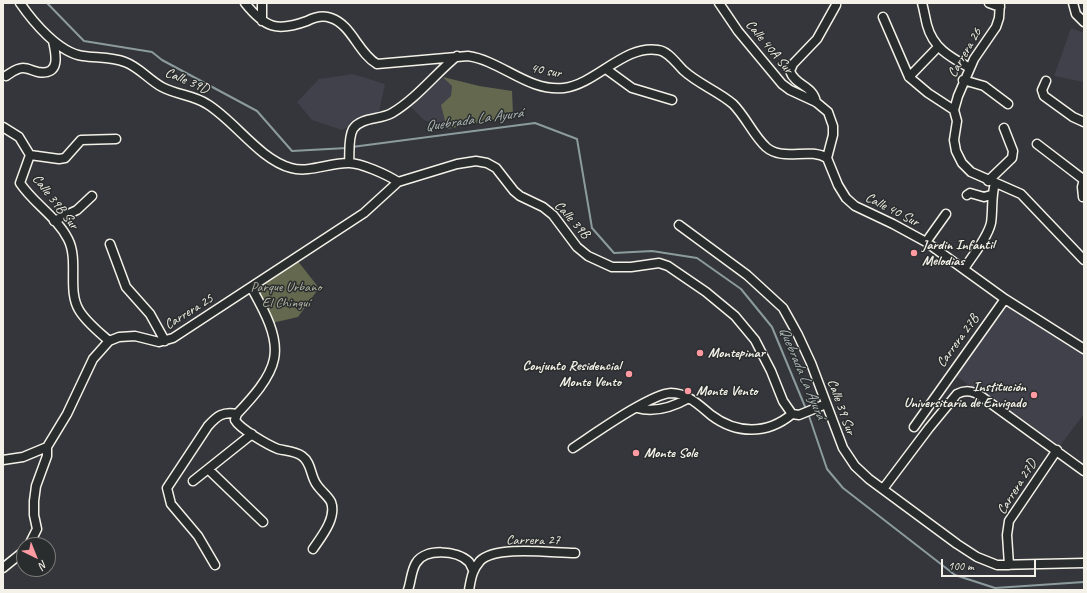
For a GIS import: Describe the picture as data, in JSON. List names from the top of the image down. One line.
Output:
{"streets":{"street":["Calle 40A Sur","Carrera 26","40 sur","Calle 39D","Calle 39B Sur","Calle 40 Sur","Calle 39B","Carrera 25","Carrera 27B","Calle 39 Sur","Carrera 27D","Carrera 27"]},"crossings":[["Calle 40A Sur","40 sur"],["Calle 40A Sur","Calle 40 Sur"],["40 sur","Calle 40 Sur"],["Calle 39B Sur","Carrera 25"],["Calle 40 Sur","Carrera 27B"],["Calle 39B","Carrera 25"],["Calle 39 Sur","Carrera 27D"]],"water":["Quebrada La Ayurá"],"parks":["Parque Urbano El Chinguí"],"places":["Jardin Infantil Melodias","Montepinar","Conjunto Residencial Monte Vento","Monte Vento","Institución Universitaria de Envigado","Monte Sole"],"scale_bar":"100 m","north":"bottom right"}
